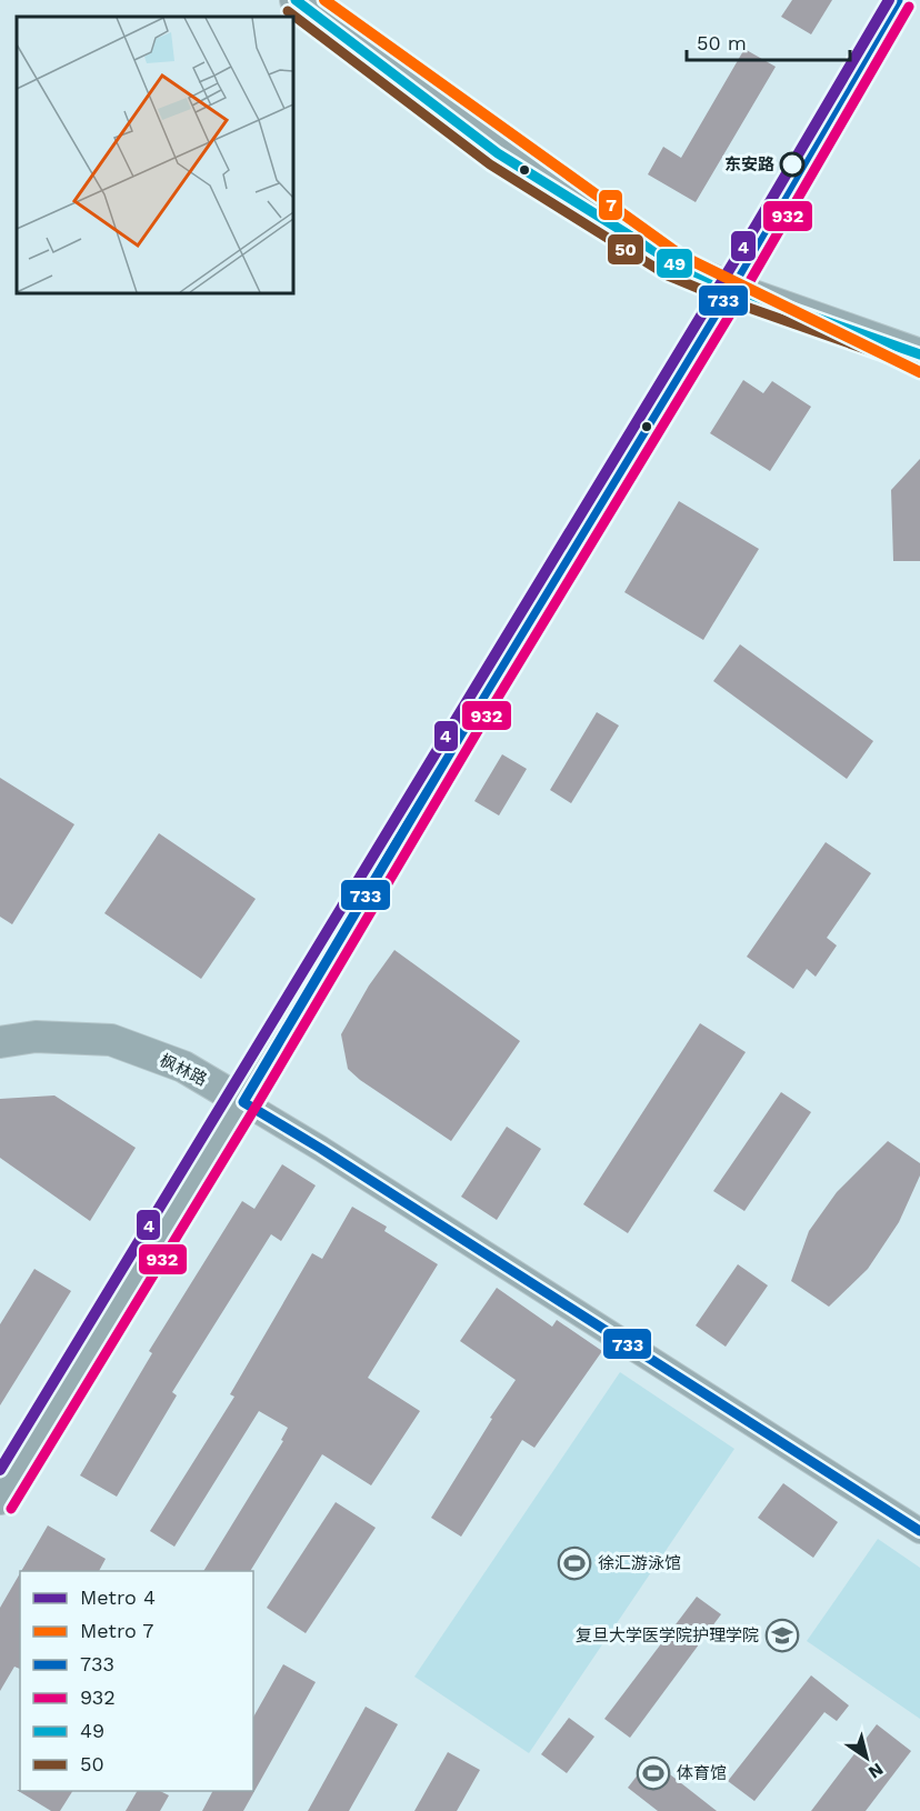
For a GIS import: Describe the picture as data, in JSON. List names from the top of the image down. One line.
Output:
{"streets":{"street":["枫林路"]},"places":{"other":["东安路"],"sports":["徐汇游泳馆","体育馆"],"school or university":["复旦大学医学院护理学院"]},"lines":["metro line 4","metro line 7","transit line 733","transit line 49","transit line 932","transit line 50"],"legend":["Metro 4","Metro 7","733","932","49","50"],"scale_bar":"50 m","north":"bottom right"}
